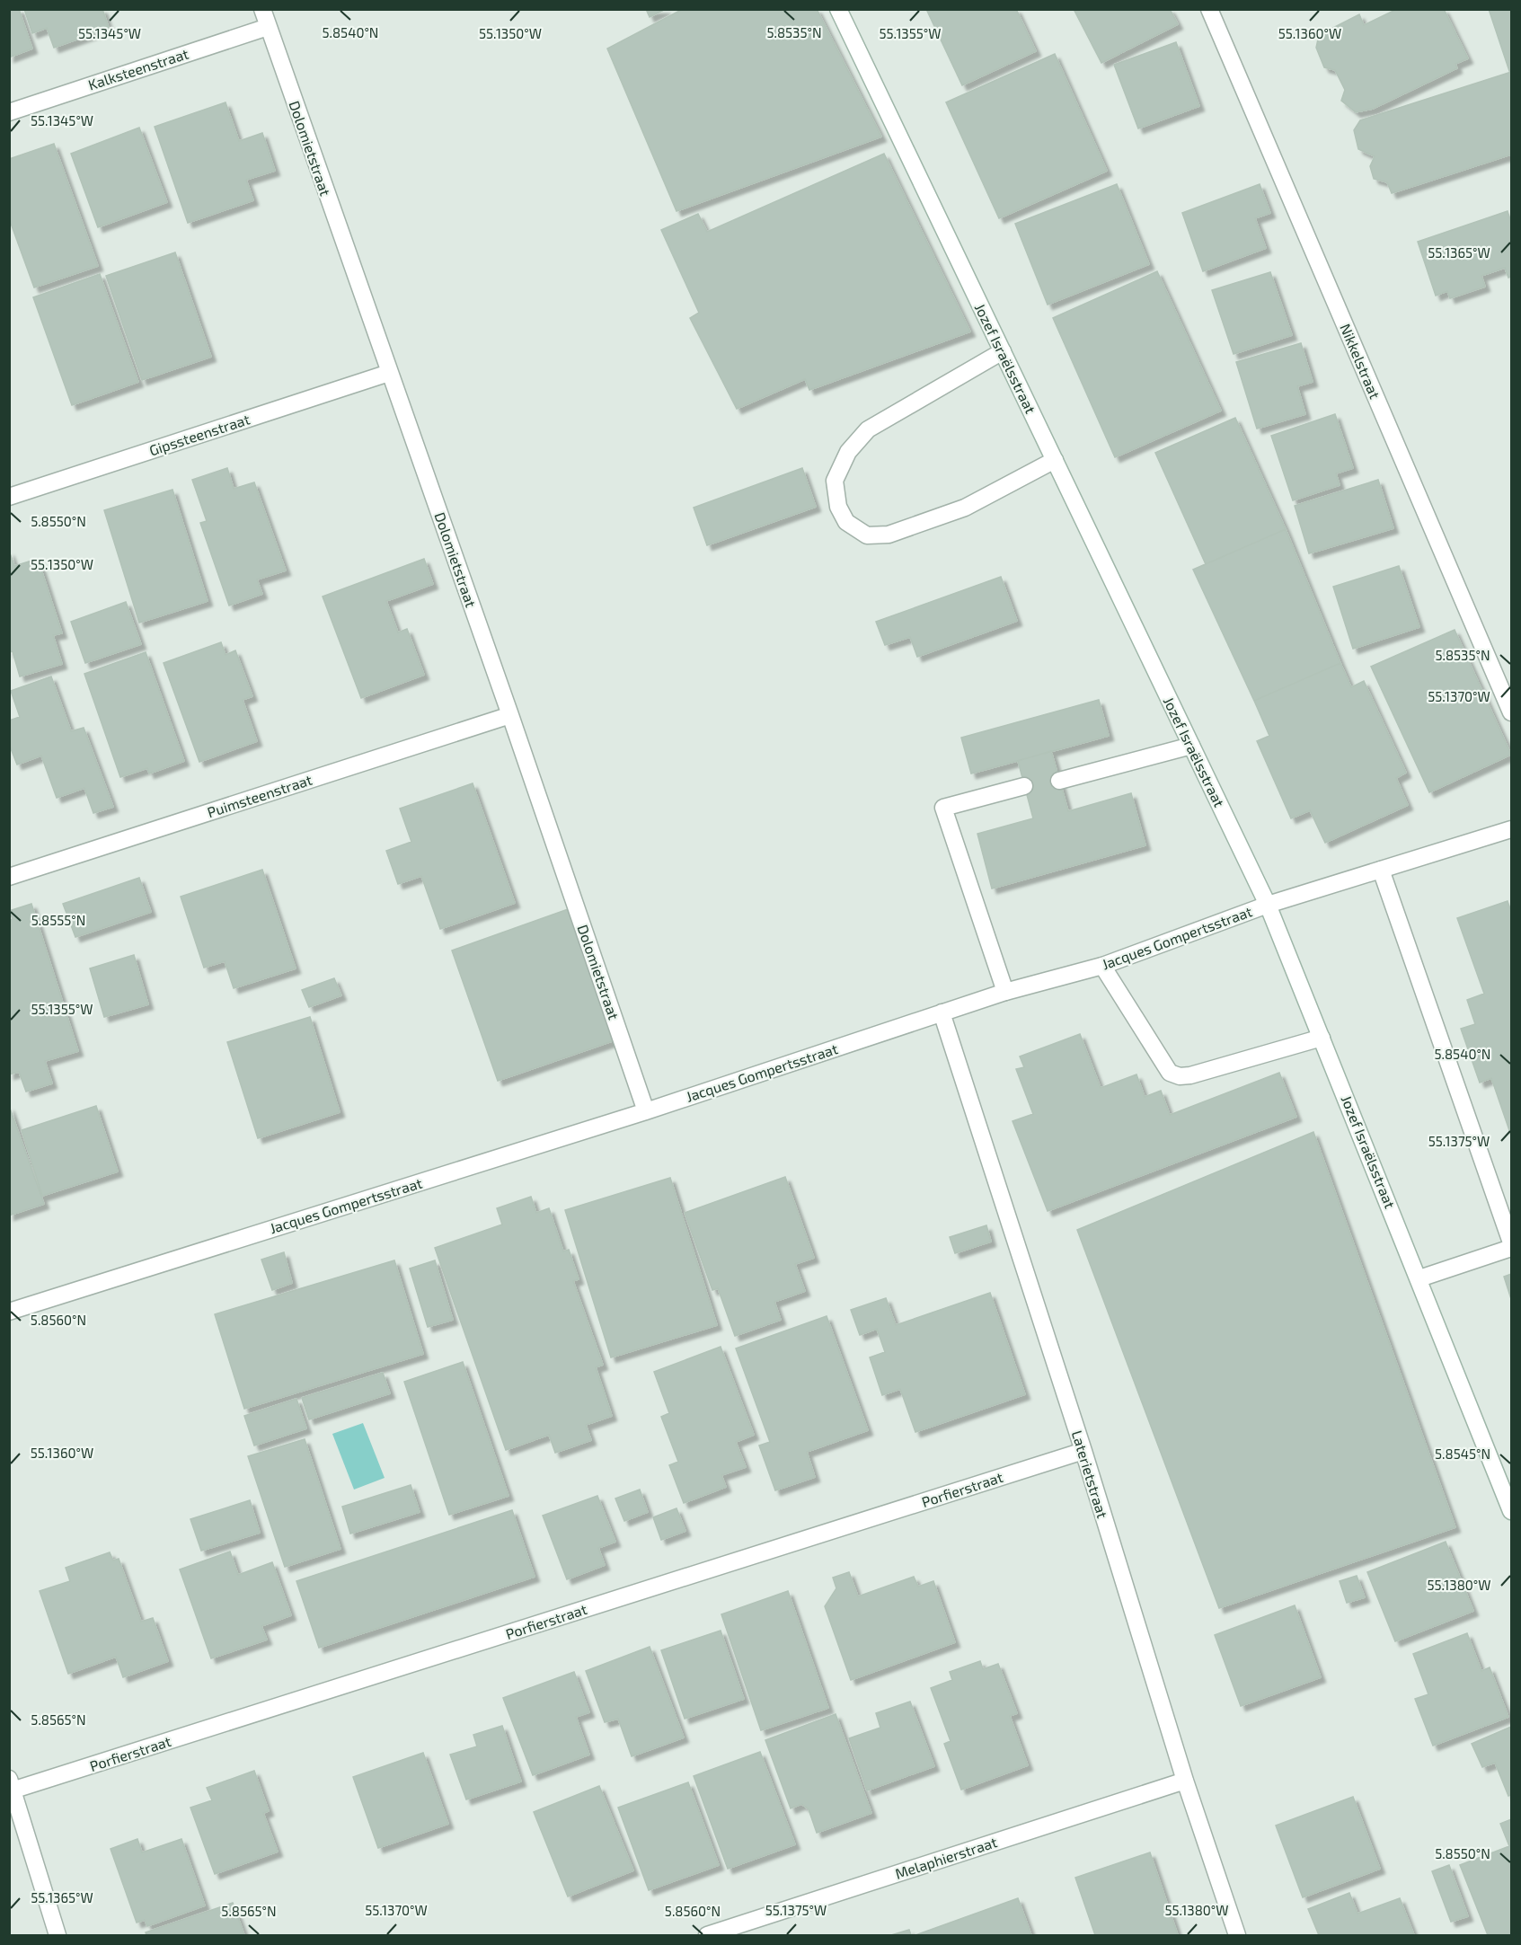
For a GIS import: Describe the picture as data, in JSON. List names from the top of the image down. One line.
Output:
{"streets":{"street":["Kalksteenstraat","Dolomietstraat","Jozef Israëlsstraat","Nikkelstraat","Gipssteenstraat","Puimsteenstraat","Jacques Gompertsstraat","Laterietstraat","Porfierstraat","Melaphierstraat"]},"crossings":[["Kalksteenstraat","Dolomietstraat"],["Dolomietstraat","Gipssteenstraat"],["Dolomietstraat","Puimsteenstraat"],["Dolomietstraat","Jacques Gompertsstraat"],["Jozef Israëlsstraat","Jacques Gompertsstraat"],["Jacques Gompertsstraat","Laterietstraat"],["Laterietstraat","Porfierstraat"],["Laterietstraat","Melaphierstraat"]],"coordinates":["5.8540°N","5.8535°N","55.1345°W","55.1355°W","55.1360°W","55.1350°W","55.1365°W","5.8550°N","55.1370°W","5.8555°N","55.1375°W","5.8560°N","5.8545°N","55.1380°W","5.8565°N"]}
